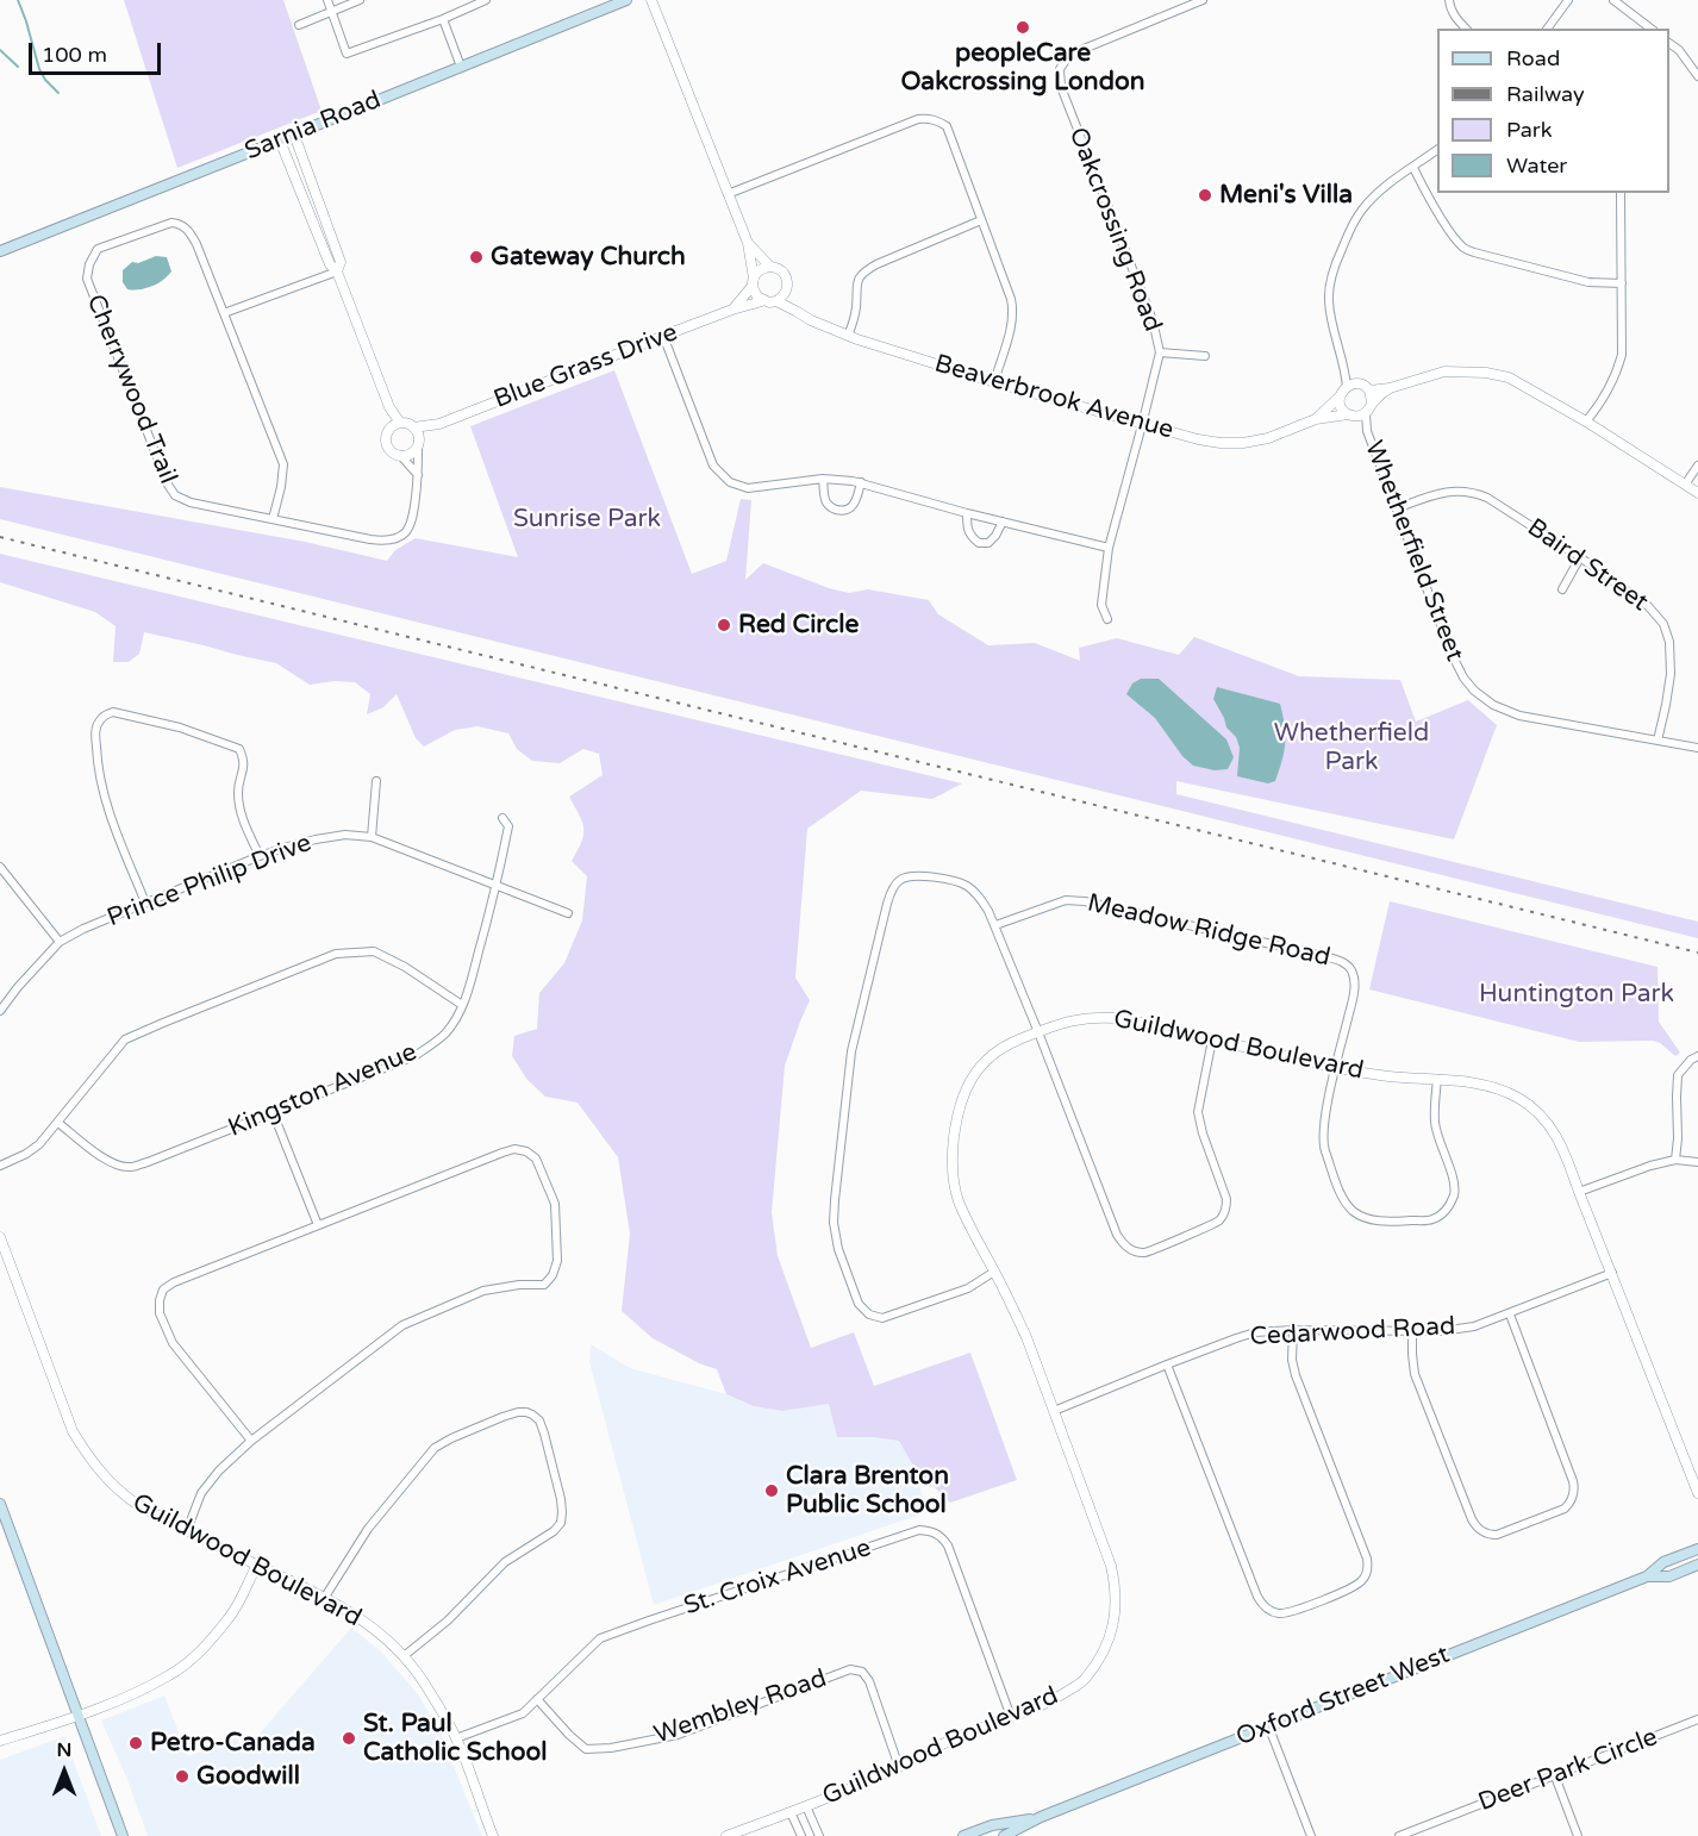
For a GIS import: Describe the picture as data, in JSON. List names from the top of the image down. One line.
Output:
{"streets":{"main road":["Sarnia Road","Oxford Street West"],"street":["Oakcrossing Road","Blue Grass Drive","Cherrywood Trail","Beaverbrook Avenue","Whetherfield Street","Baird Street","Prince Philip Drive","Meadow Ridge Road","Guildwood Boulevard","Kingston Avenue","Cedarwood Road","St. Croix Avenue","Wembley Road","Deer Park Circle"]},"crossings":[["Oakcrossing Road","Beaverbrook Avenue"],["Blue Grass Drive","Cherrywood Trail"],["Blue Grass Drive","Beaverbrook Avenue"],["Beaverbrook Avenue","Whetherfield Street"],["Whetherfield Street","Baird Street"],["Prince Philip Drive","Kingston Avenue"],["Meadow Ridge Road","Guildwood Boulevard"],["Guildwood Boulevard","Cedarwood Road"],["Guildwood Boulevard","St. Croix Avenue"],["Guildwood Boulevard","Wembley Road"],["St. Croix Avenue","Wembley Road"]],"parks":["Sunrise Park","Whetherfield Park","Huntington Park"],"places":["peopleCare Oakcrossing London","Meni's Villa","Gateway Church","Red Circle","Clara Brenton Public School","St. Paul Catholic School","Petro-Canada","Goodwill"],"legend":["Road","Railway","Park","Water"],"scale_bar":"100 m","north":"top"}
